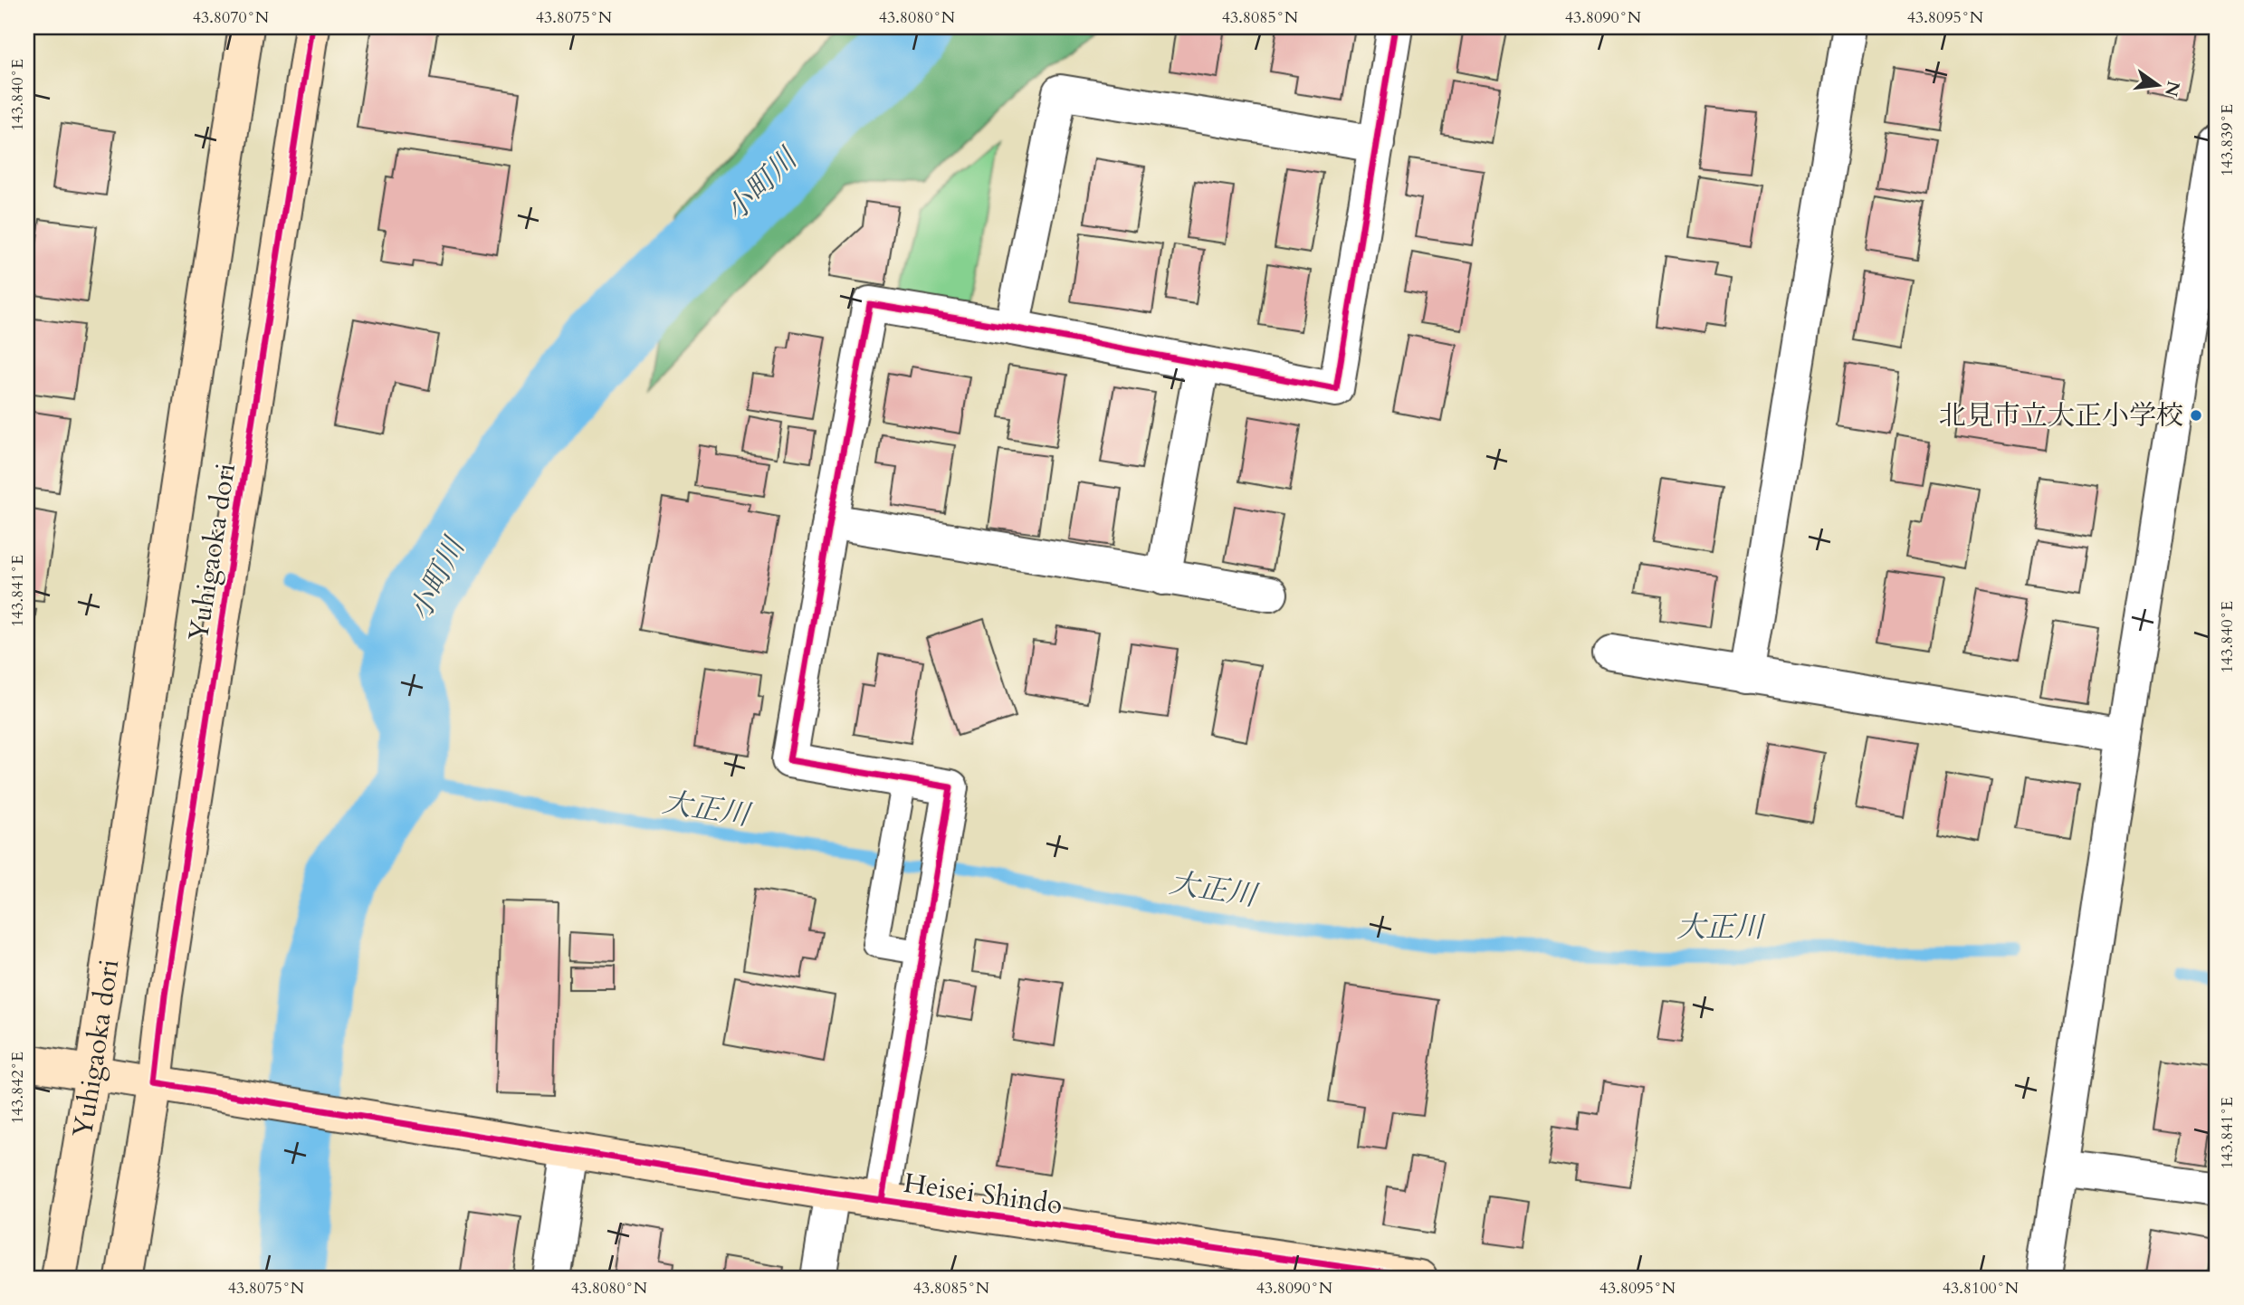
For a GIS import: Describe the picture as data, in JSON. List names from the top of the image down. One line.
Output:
{"streets":{"street":["Yuhigaoka dori","Heisei Shindo"]},"crossings":[["Yuhigaoka dori","Heisei Shindo"]],"water":["小町川","大正川"],"places":["北見市立大正小学校"],"north":"right","coordinates":["43.8070°N","43.8075°N","43.8080°N","43.8085°N","43.8090°N","43.8095°N","143.840°E","143.839°E","143.841°E","143.842°E","43.8100°N"]}
